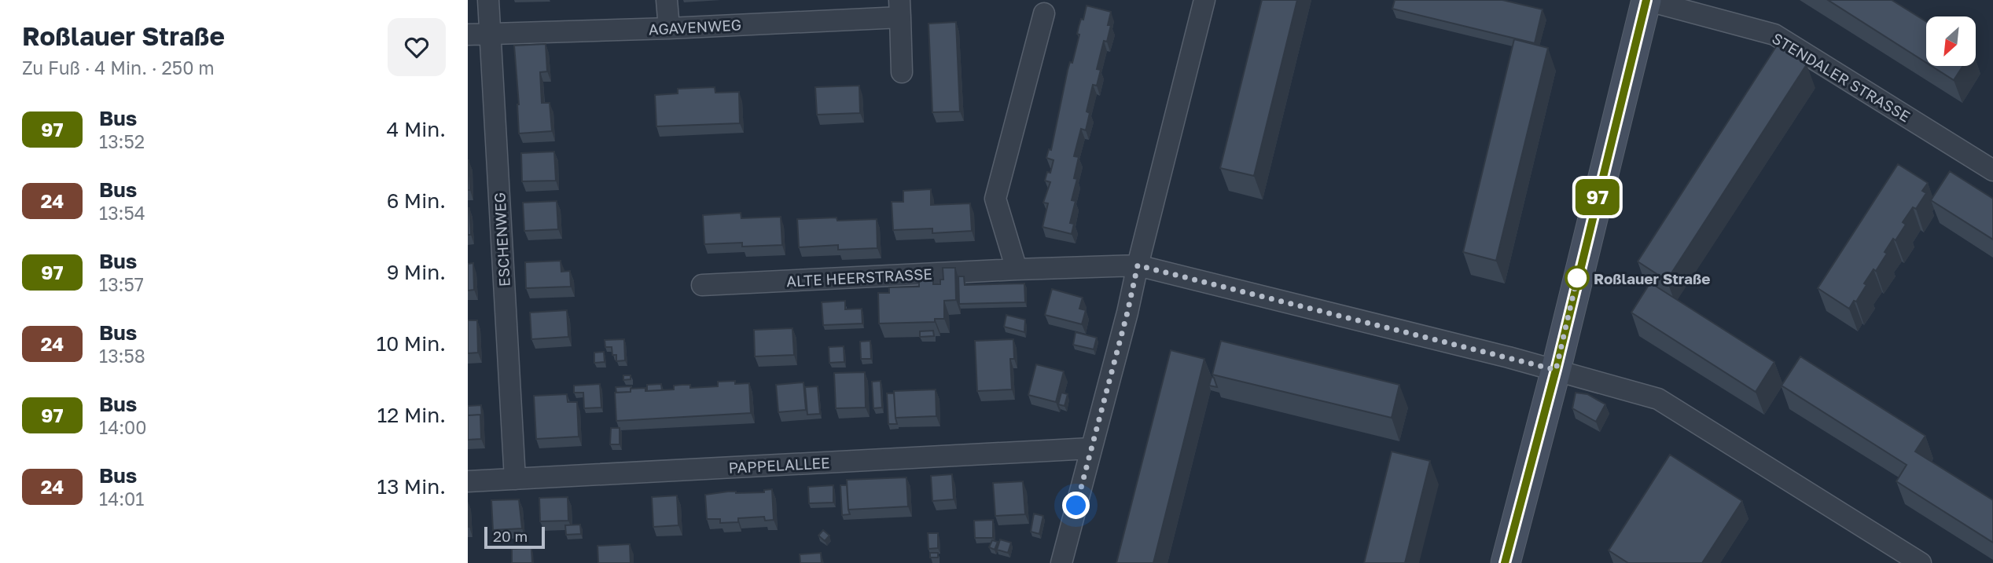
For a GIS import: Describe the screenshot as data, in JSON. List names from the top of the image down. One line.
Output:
{"streets":{"street":["AGAVENWEG","STENDALER STRASSE","ESCHENWEG","ALTE HEERSTRASSE","PAPPELALLEE"]},"crossings":[["AGAVENWEG","ESCHENWEG"],["ESCHENWEG","PAPPELALLEE"]],"places":["Roßlauer Straße"],"lines":["bus line 97"],"scale_bar":"20 m","north":"bottom left","page":{"heading":["Roßlauer Straße","Zu Fuß · 4 Min. · 250 m"],"on_map":"97","list":[{"mark":"97","name":"Bus","note":"13:52","value":"4 Min."},{"mark":"24","name":"Bus","note":"13:54","value":"6 Min."},{"mark":"97","name":"Bus","note":"13:57","value":"9 Min."},{"mark":"24","name":"Bus","note":"13:58","value":"10 Min."},{"mark":"97","name":"Bus","note":"14:00","value":"12 Min."},{"mark":"24","name":"Bus","note":"14:01","value":"13 Min."}],"scale":"20 m"}}
